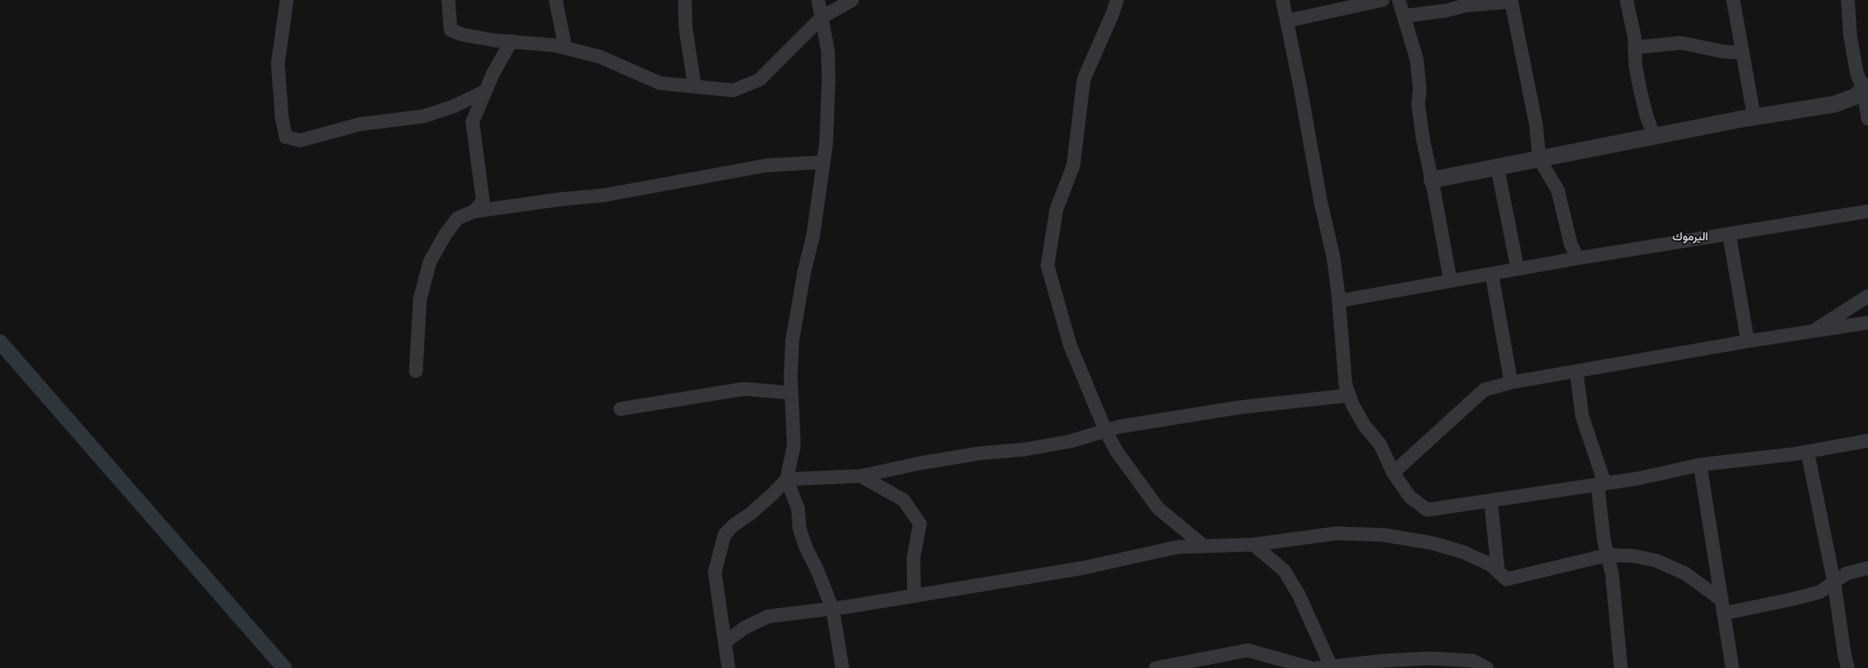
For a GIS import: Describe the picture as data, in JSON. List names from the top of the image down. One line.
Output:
{"districts":["اليرموك"]}
